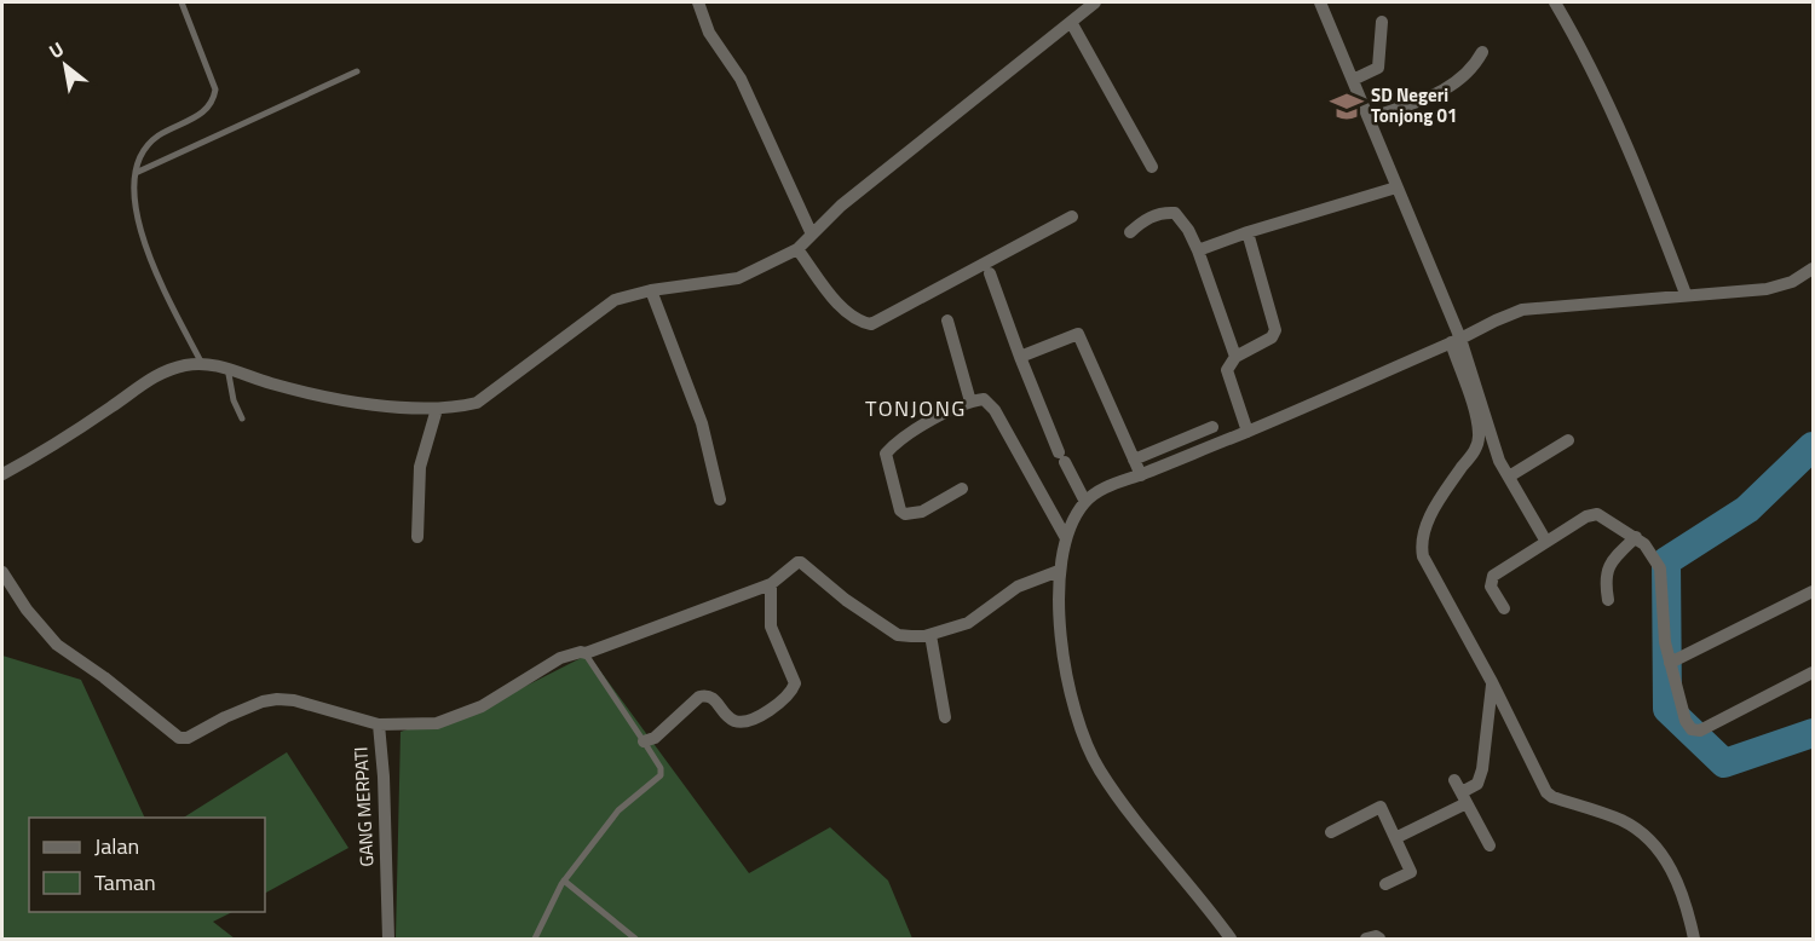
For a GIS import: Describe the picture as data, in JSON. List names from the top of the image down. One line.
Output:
{"streets":{"street":["GANG MERPATI"]},"districts":["TONJONG"],"places":{"school or university":["SD Negeri Tonjong 01"]},"legend":["Jalan","Taman"],"north":"top left"}
